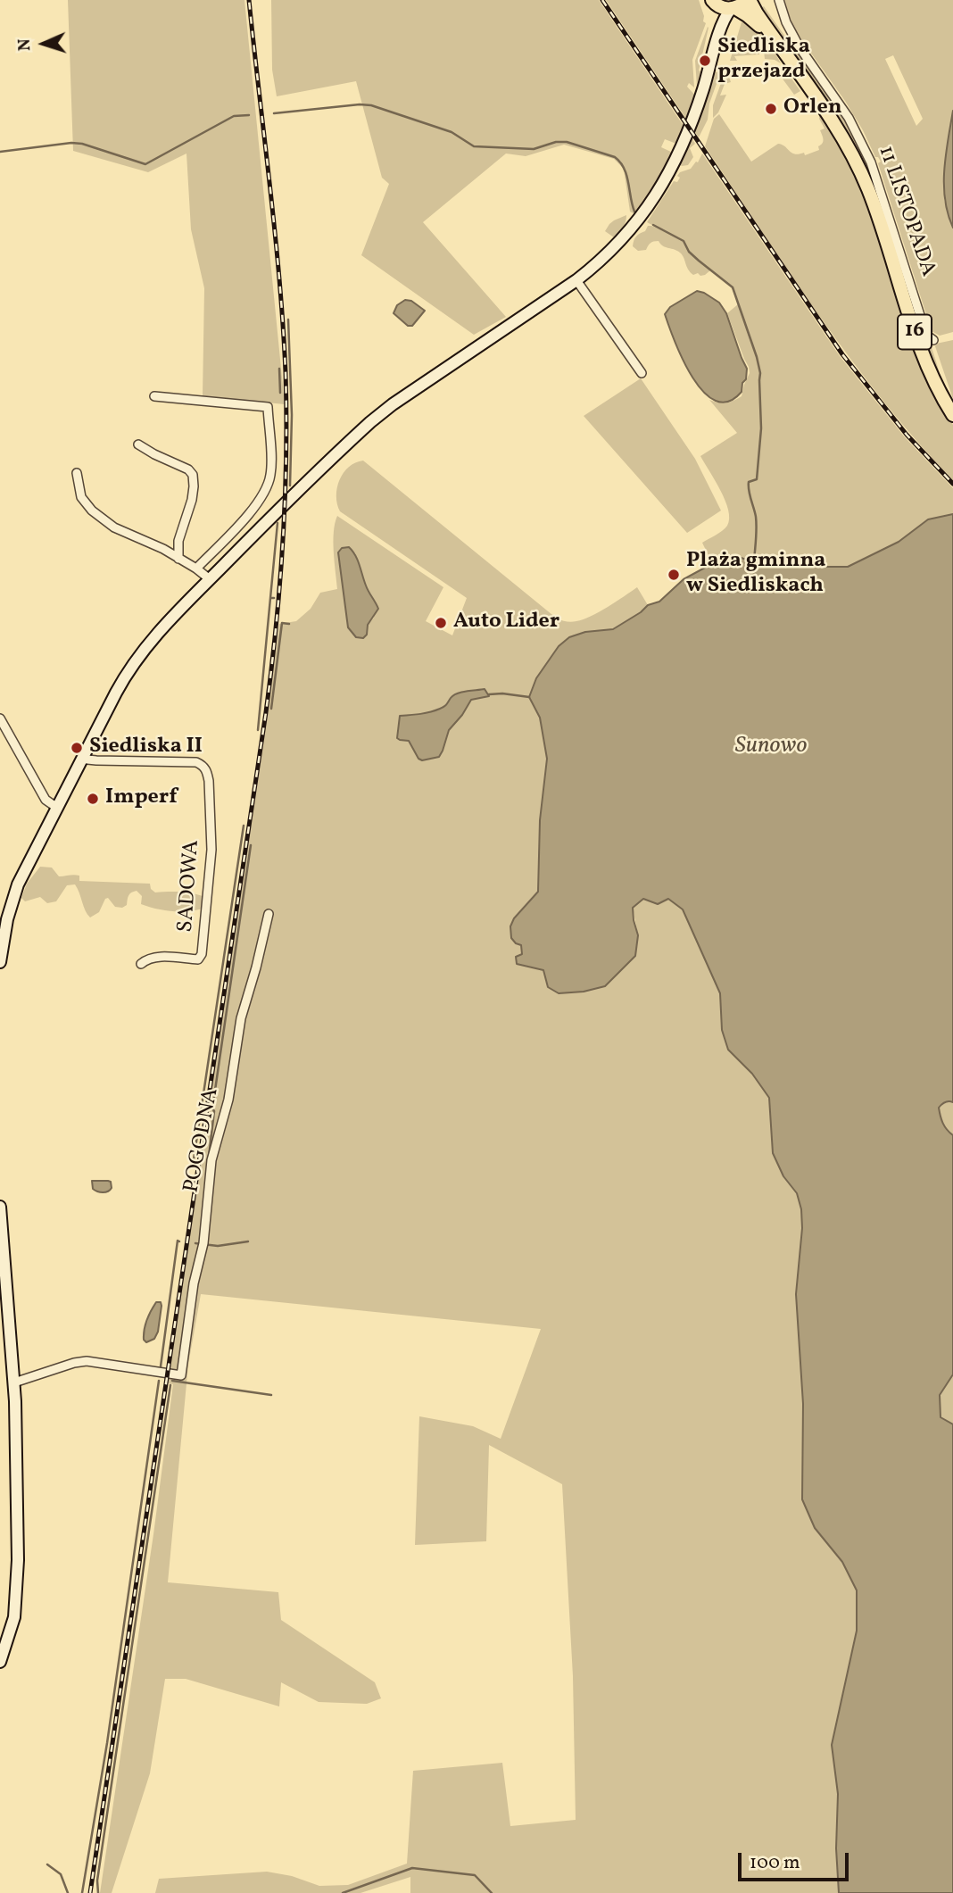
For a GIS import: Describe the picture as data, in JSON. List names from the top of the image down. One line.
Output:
{"streets":{"main road":["16"],"street":["11 LISTOPADA","SADOWA","POGODNA"]},"water":["Sunowo"],"places":["Siedliska przejazd","Orlen","Plaża gminna w Siedliskach","Auto Lider","Siedliska II","Imperf"],"scale_bar":"100 m","north":"left"}
